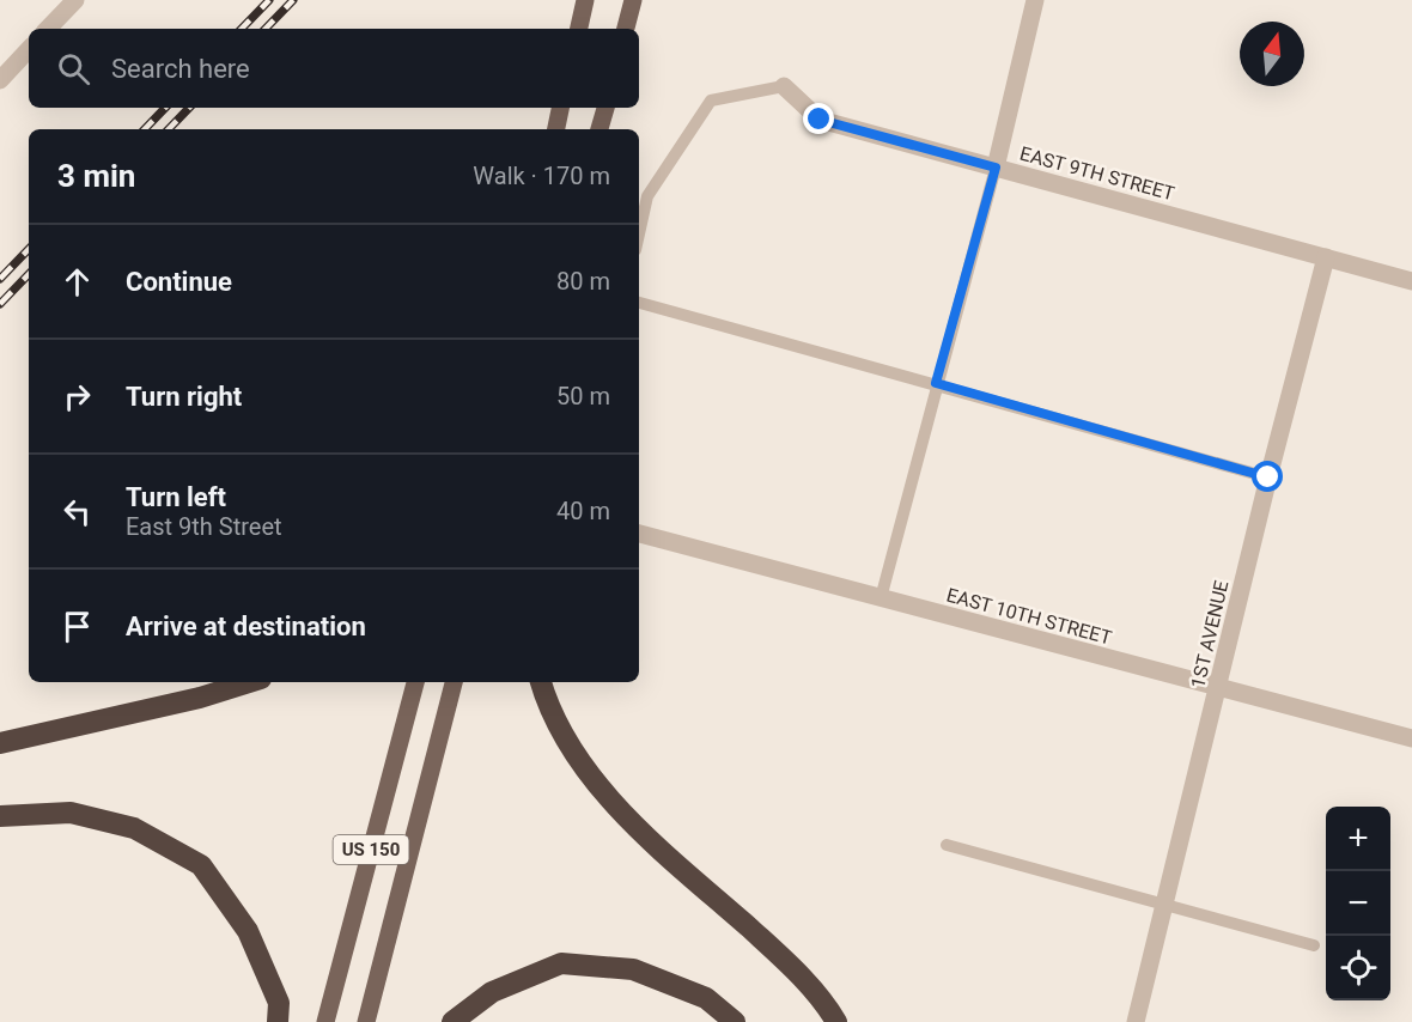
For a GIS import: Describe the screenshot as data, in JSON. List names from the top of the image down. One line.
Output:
{"streets":{"main road":["US 150"],"street":["EAST 9TH STREET","EAST 10TH STREET","1ST AVENUE"]},"crossings":[["EAST 9TH STREET","1ST AVENUE"],["EAST 10TH STREET","1ST AVENUE"]],"north":"top","page":{"search":"Search here","heading":["3 min","Walk · 170 m"],"list":[["Continue","80 m"],["Turn right","50 m"],["Turn left","East 9th Street","40 m"],"Arrive at destination"],"map_buttons":["+","−"]}}
